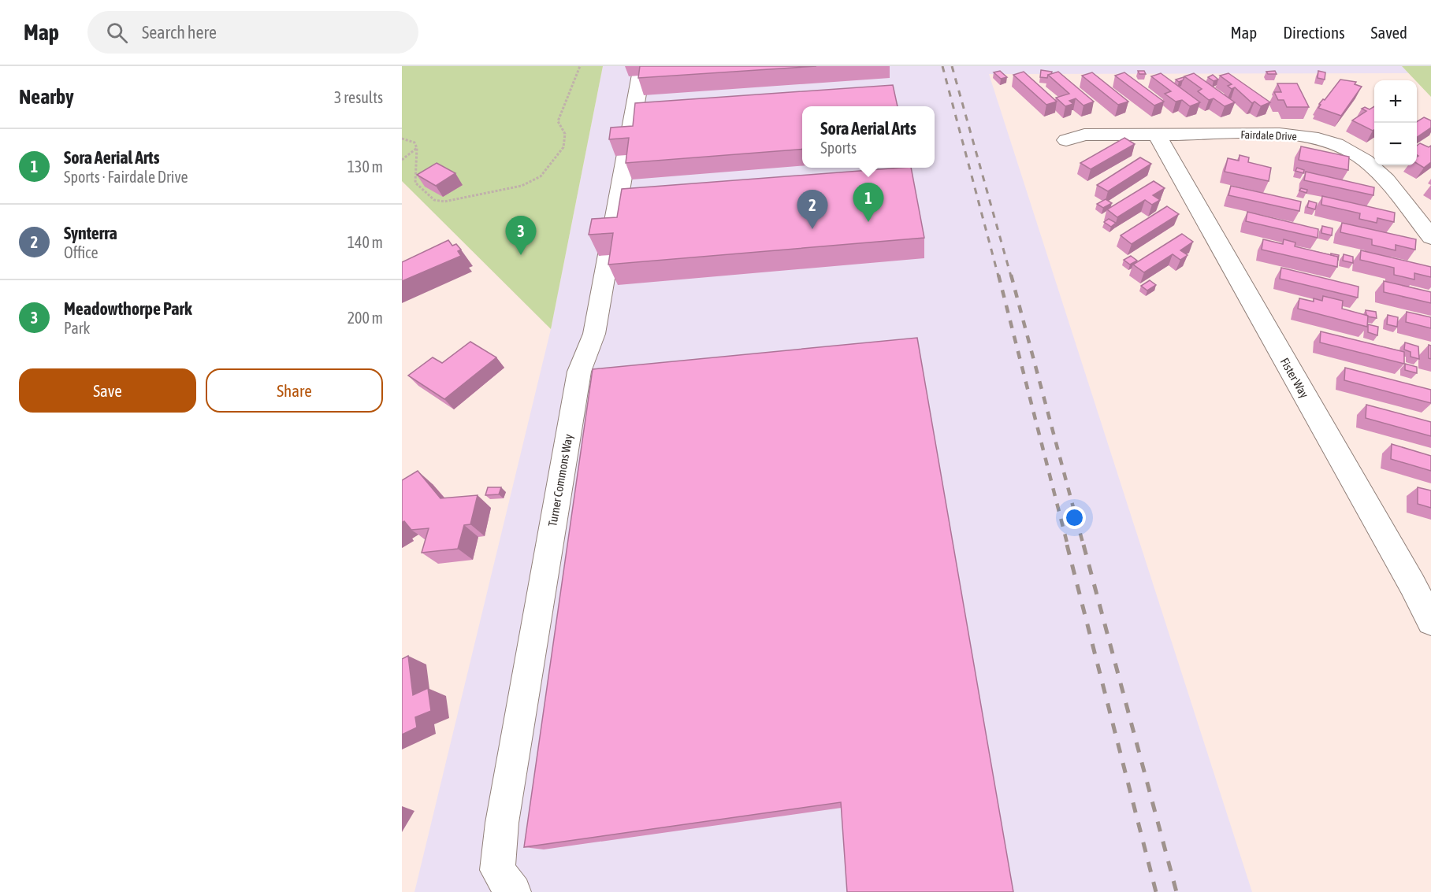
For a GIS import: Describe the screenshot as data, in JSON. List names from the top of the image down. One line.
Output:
{"streets":{"street":["Fairdale Drive","Fister Way","Turner Commons Way"]},"crossings":[["Fairdale Drive","Fister Way"]],"page":{"header":"Map","search":"Search here","nav":["Map","Directions","Saved"],"heading":["Nearby","3 results"],"map_buttons":["+","−"],"popup":["Sora Aerial Arts","Sports"],"list":[{"mark":"1","name":"Sora Aerial Arts","note":"Sports · Fairdale Drive","value":"130 m"},{"mark":"2","name":"Synterra","note":"Office","value":"140 m"},{"mark":"3","name":"Meadowthorpe Park","note":"Park","value":"200 m"}],"pins":["1","2","3"],"buttons":["Save","Share"]}}
